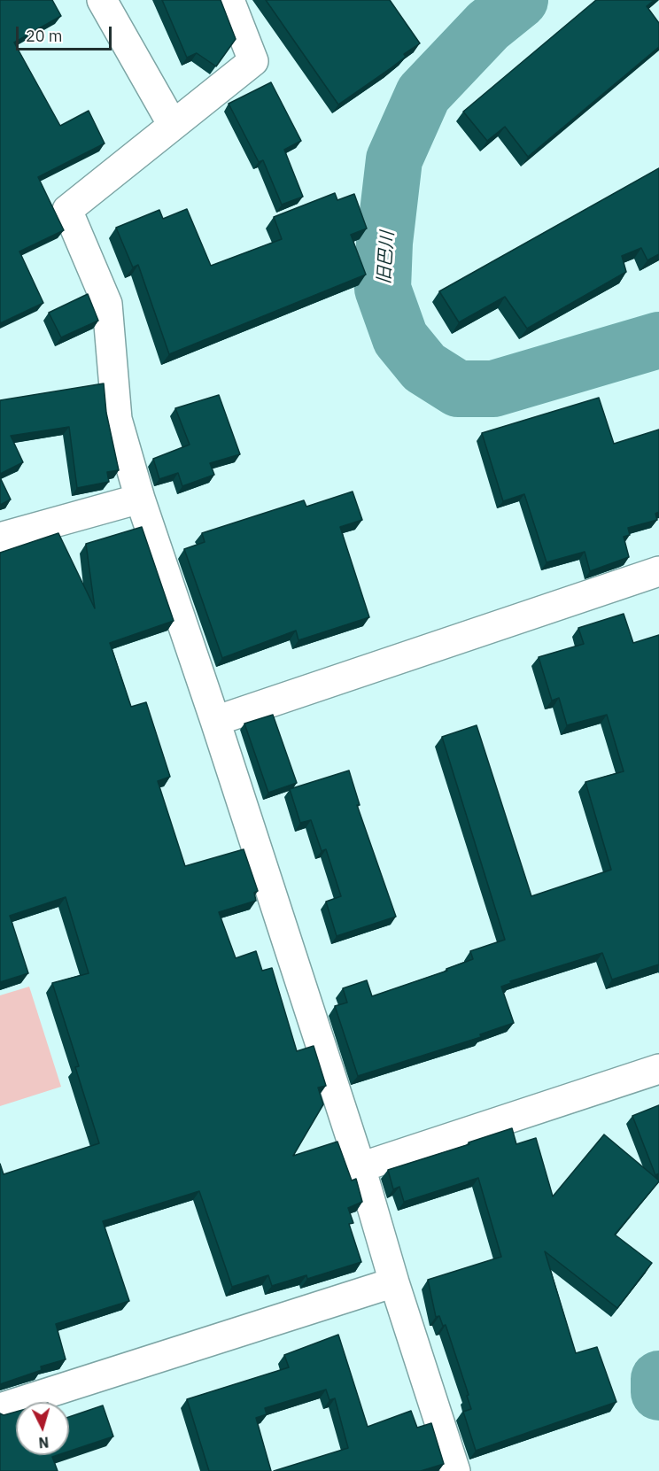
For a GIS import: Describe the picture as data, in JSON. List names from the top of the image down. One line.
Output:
{"water":["旧巴川"],"scale_bar":"20 m","north":"bottom"}
